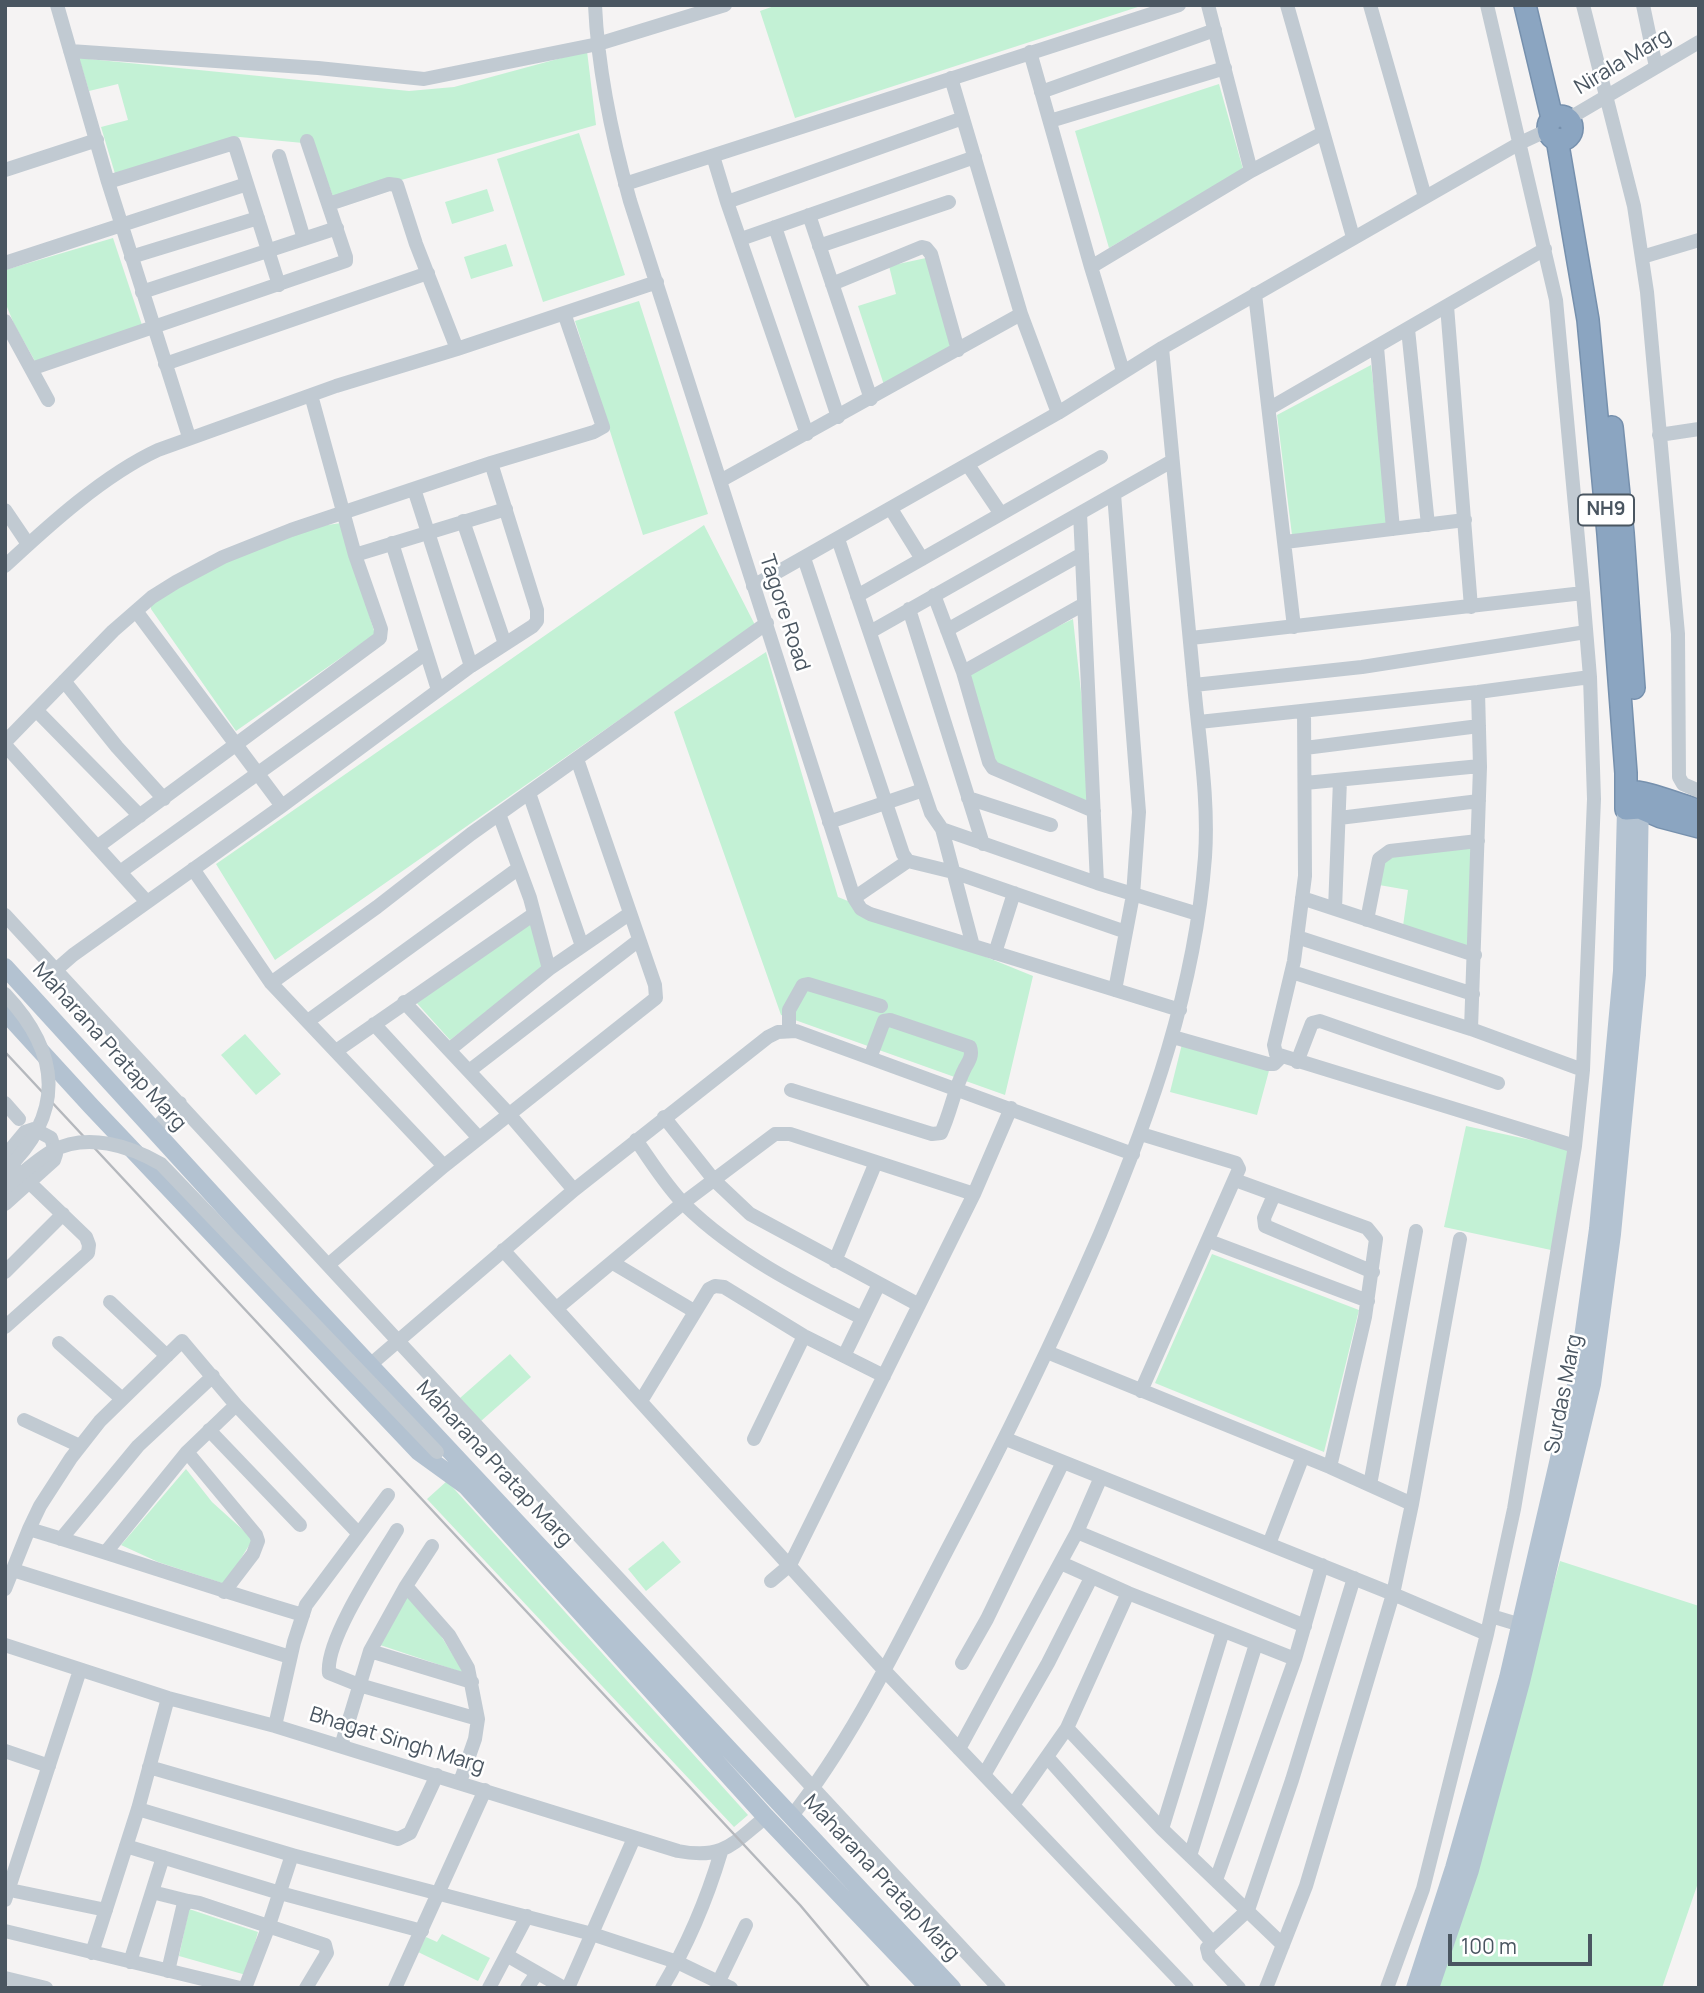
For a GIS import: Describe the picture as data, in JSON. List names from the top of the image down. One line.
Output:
{"streets":{"highway":["NH9"],"main road":["Maharana Pratap Marg","Surdas Marg"],"street":["Nirala Marg","Tagore Road","Bhagat Singh Marg"]},"crossings":[["Nirala Marg","NH9"],["Nirala Marg","Tagore Road"],["NH9","Surdas Marg"]],"scale_bar":"100 m"}
